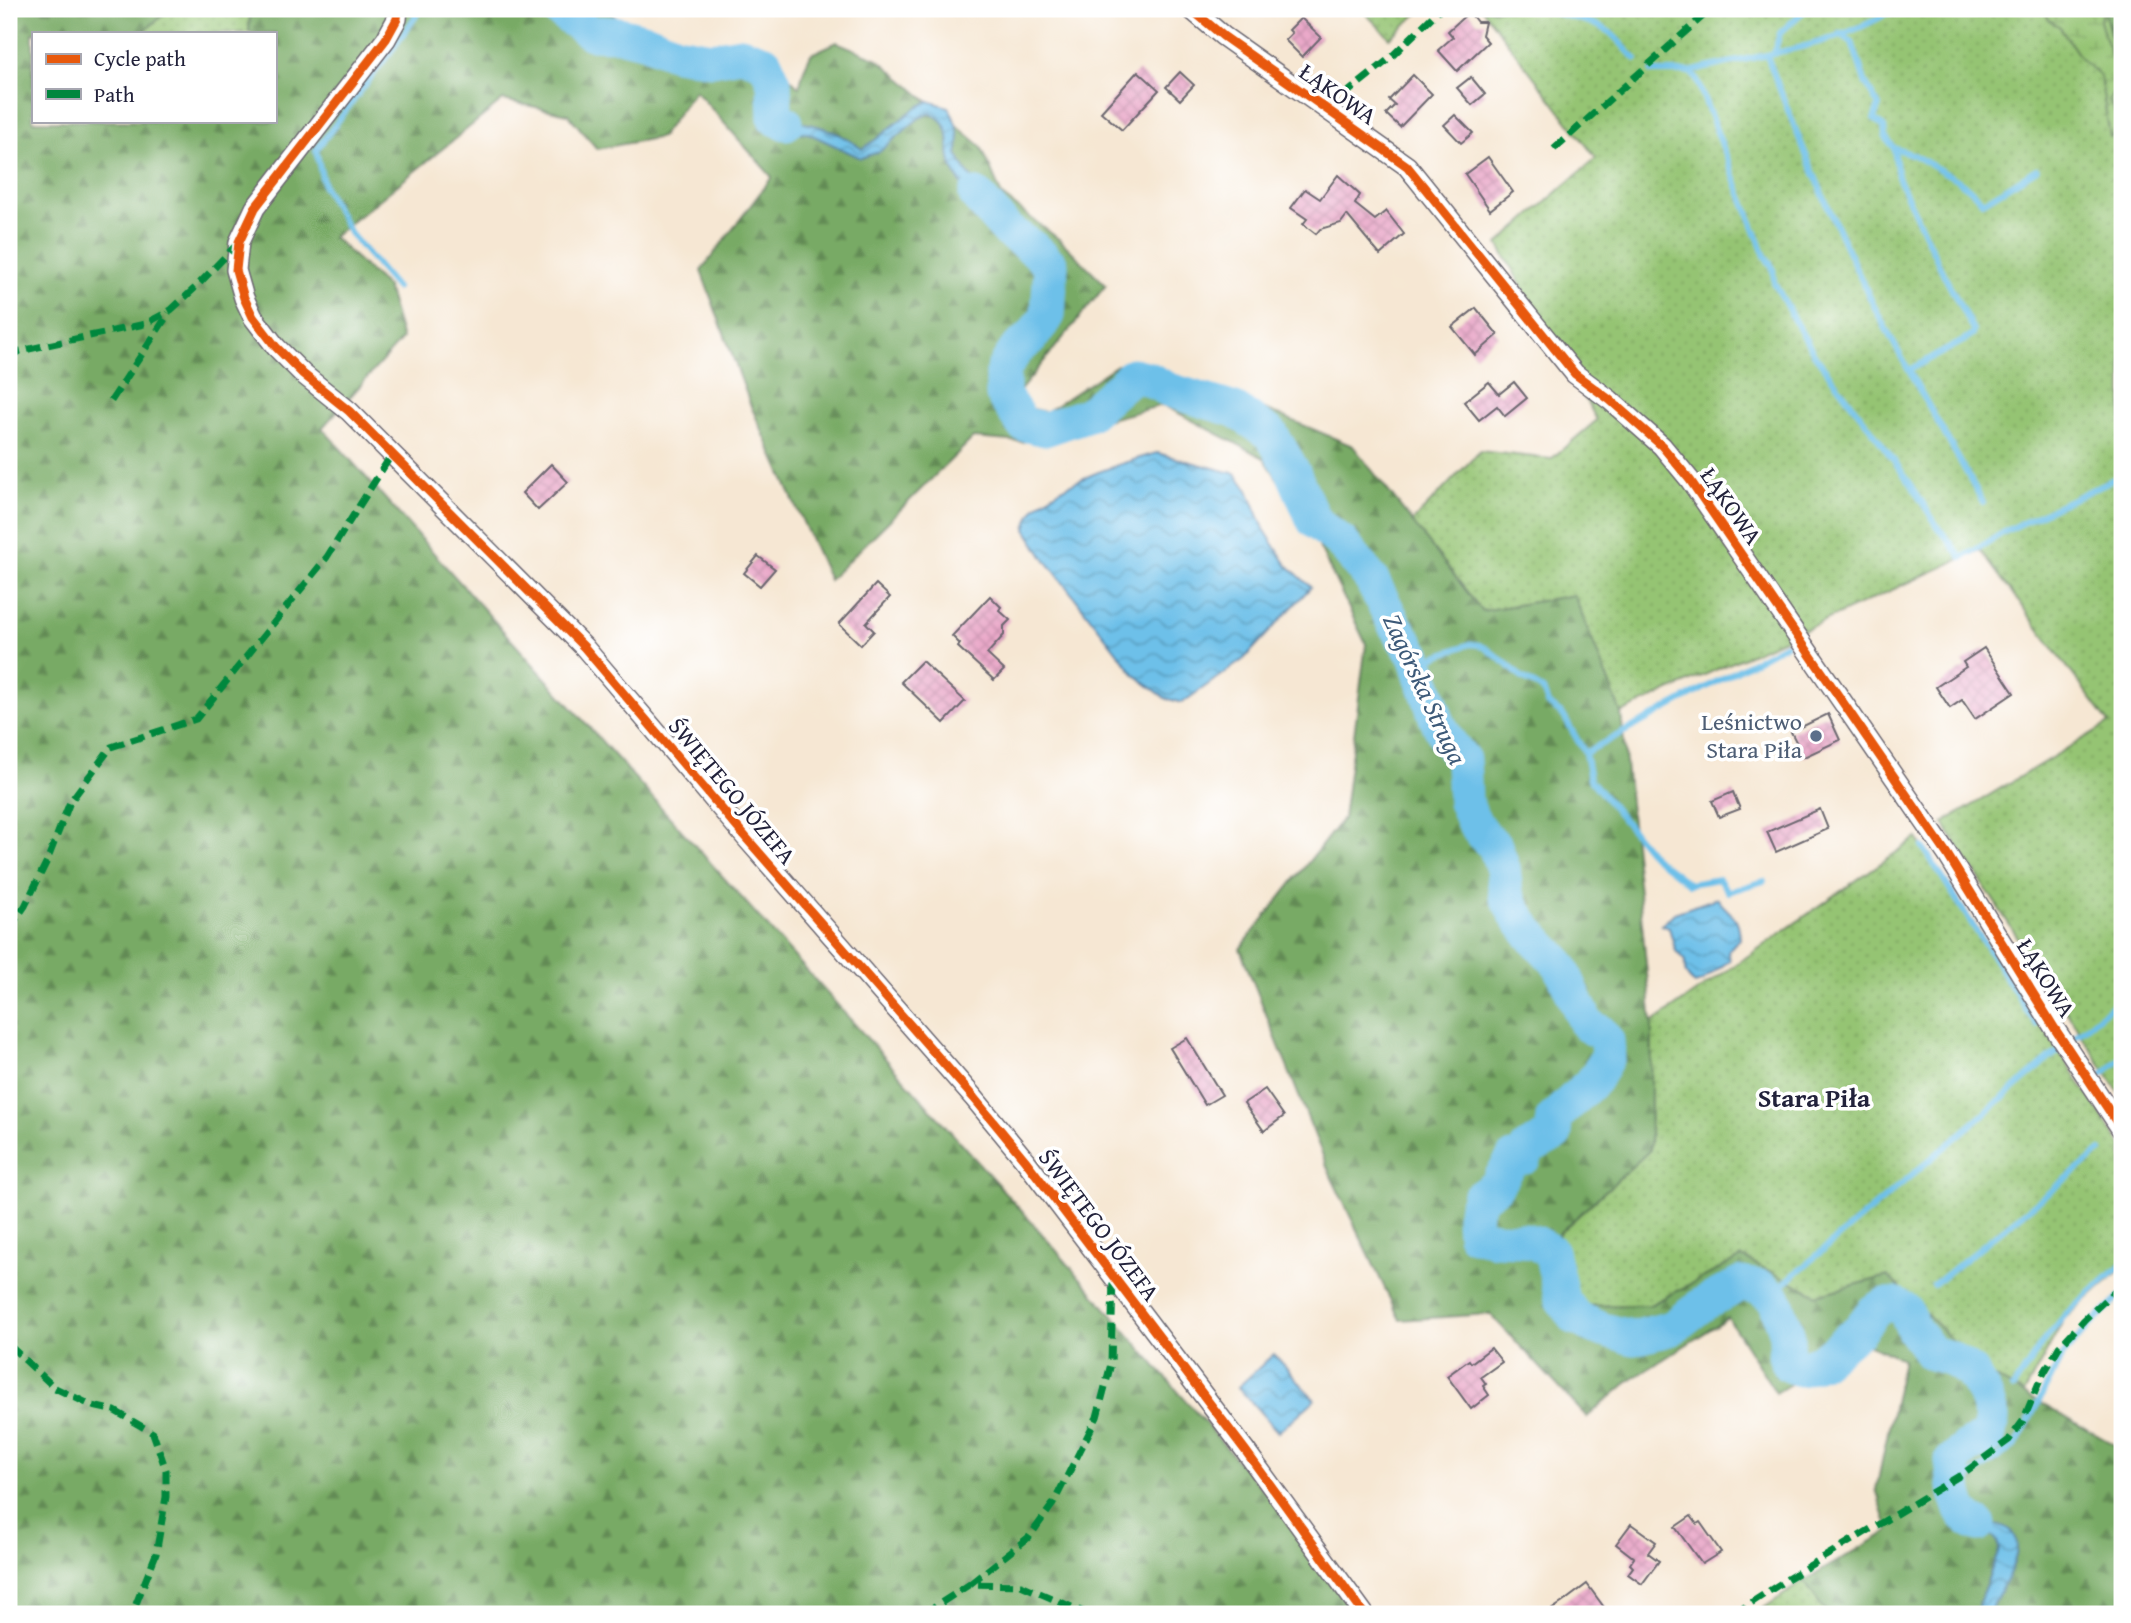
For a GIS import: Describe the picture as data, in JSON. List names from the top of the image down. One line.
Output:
{"streets":{"street":["ŁĄKOWA","ŚWIĘTEGO JÓZEFA"]},"districts":["Stara Piła"],"water":["Zagórska Struga"],"places":["Leśnictwo Stara Piła"],"legend":["Cycle path","Path"]}
